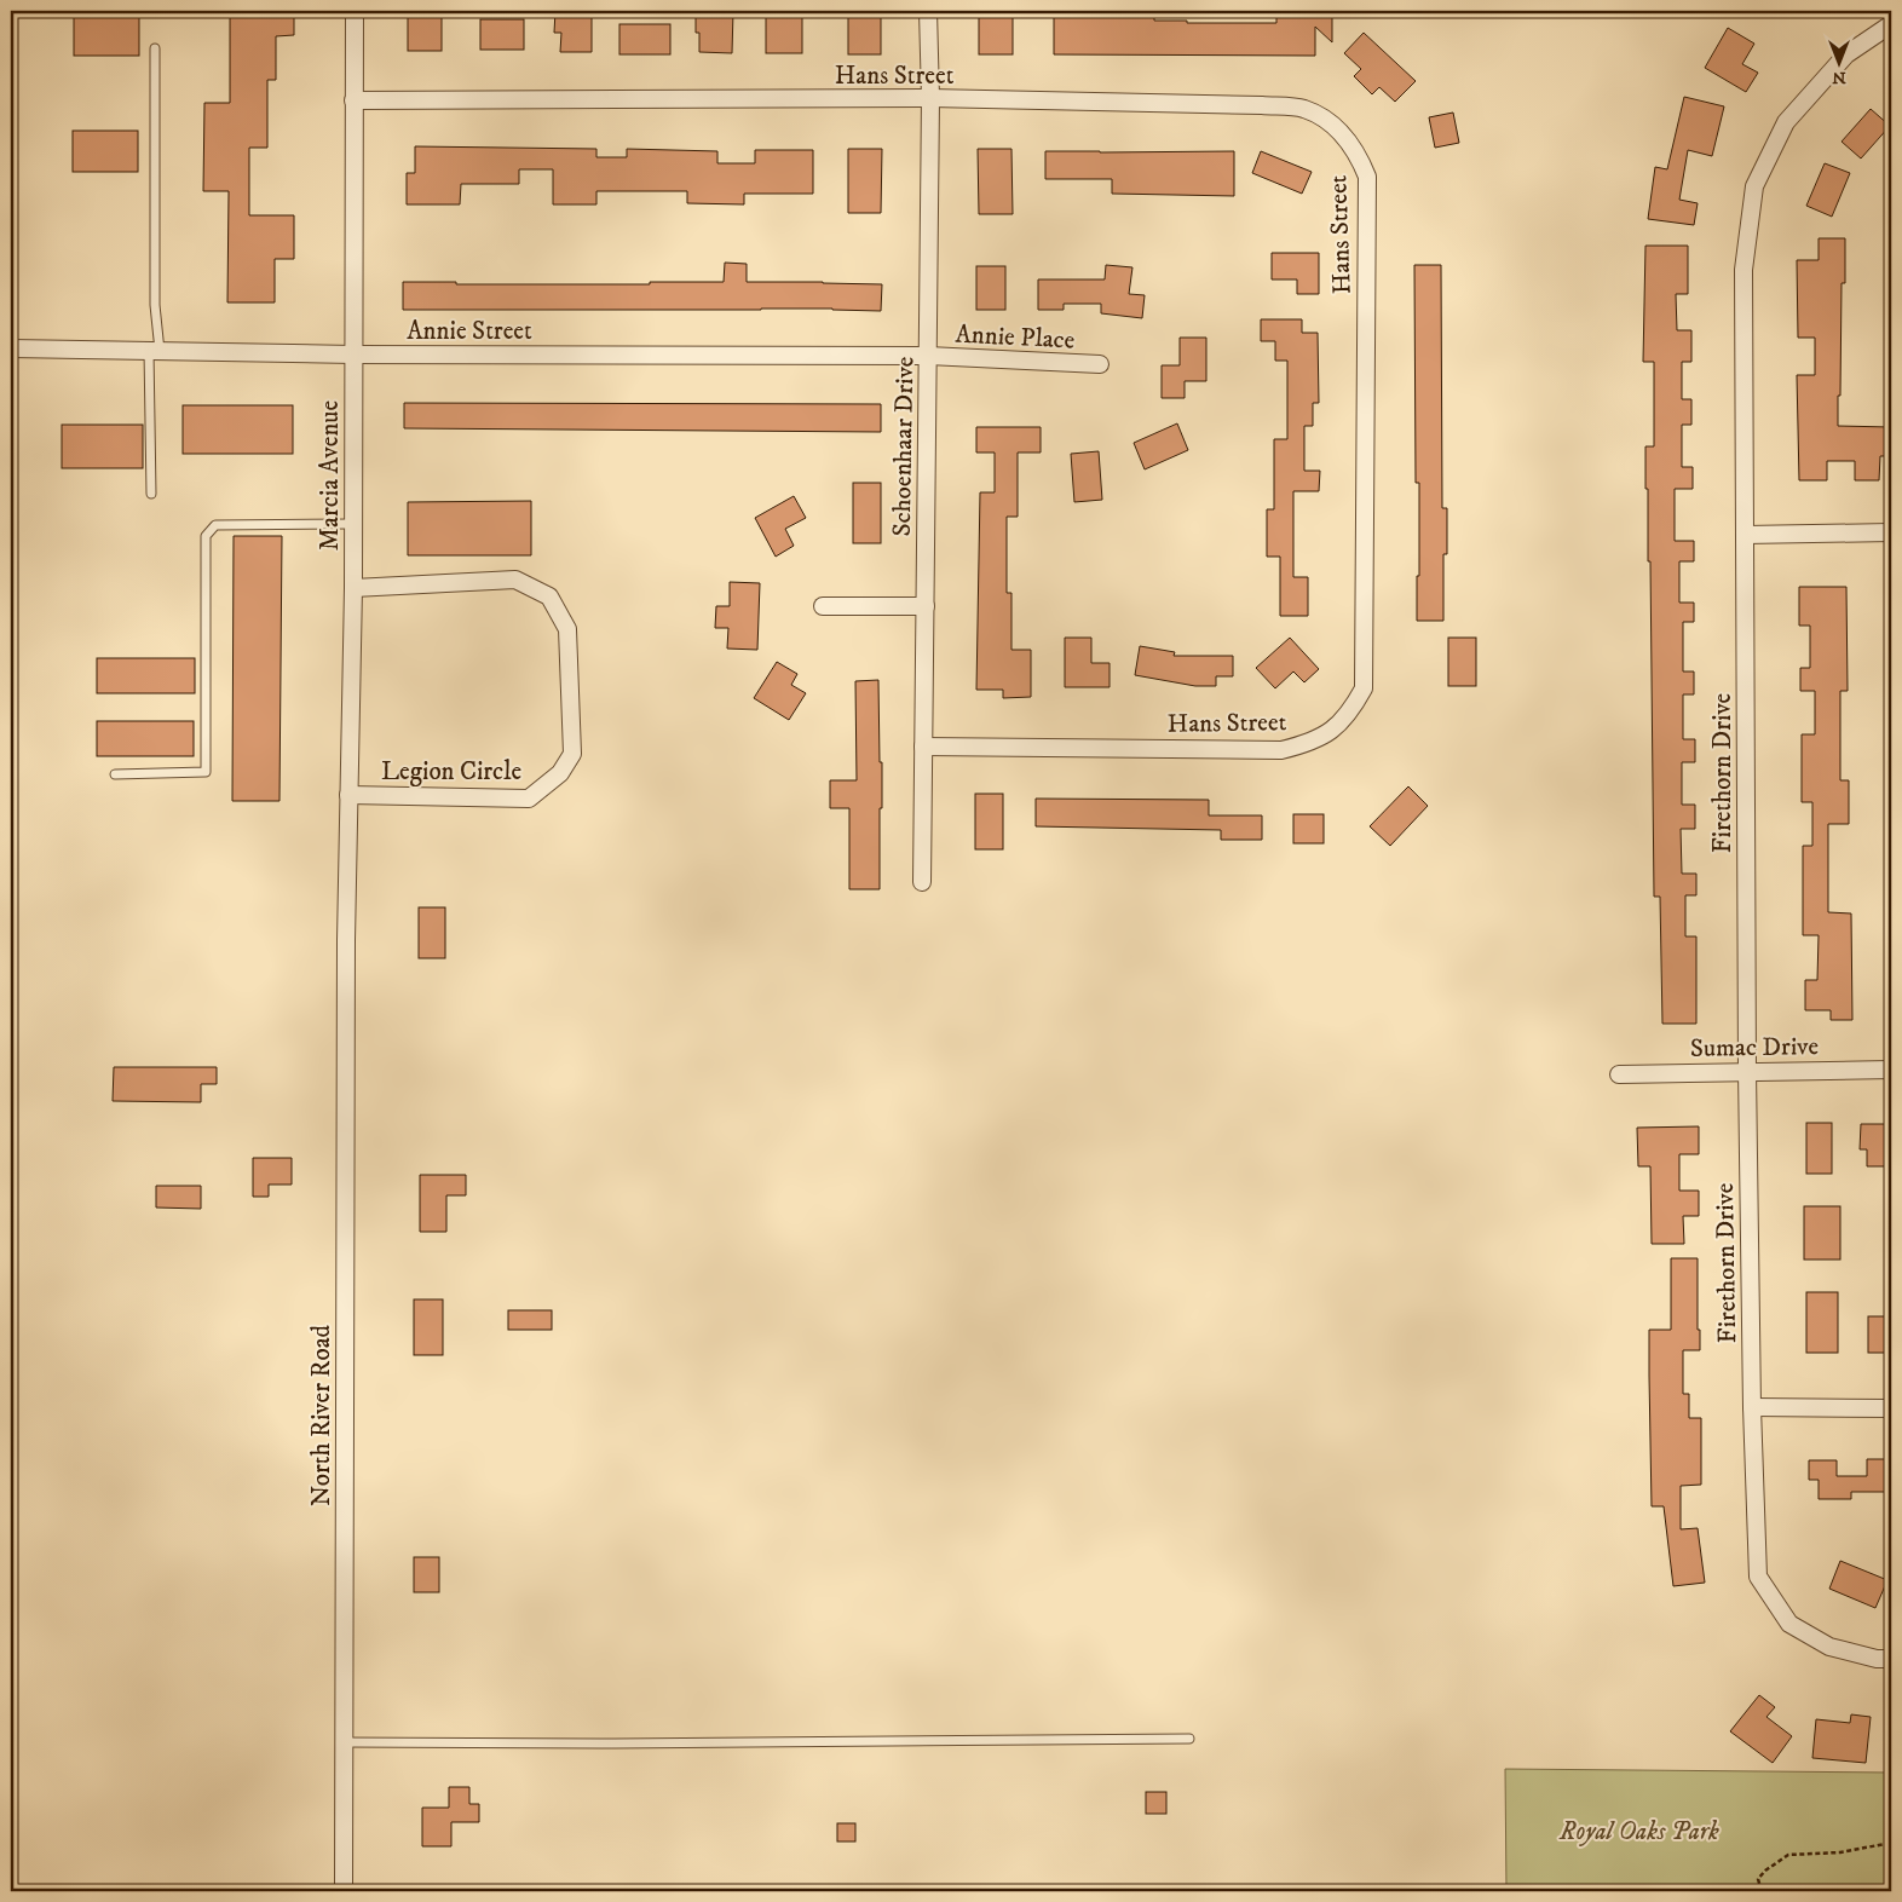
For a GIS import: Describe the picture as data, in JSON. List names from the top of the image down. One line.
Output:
{"streets":{"street":["Hans Street","Annie Street","Annie Place","Schoenhaar Drive","Marcia Avenue","Legion Circle","Firethorn Drive","Sumac Drive","North River Road"]},"crossings":[["Hans Street","Schoenhaar Drive"],["Hans Street","Marcia Avenue"],["Annie Street","Annie Place"],["Annie Street","Schoenhaar Drive"],["Annie Street","Marcia Avenue"],["Annie Place","Schoenhaar Drive"],["Marcia Avenue","Legion Circle"],["Marcia Avenue","North River Road"],["Firethorn Drive","Sumac Drive"]],"parks":["Royal Oaks Park"],"north":"bottom"}
